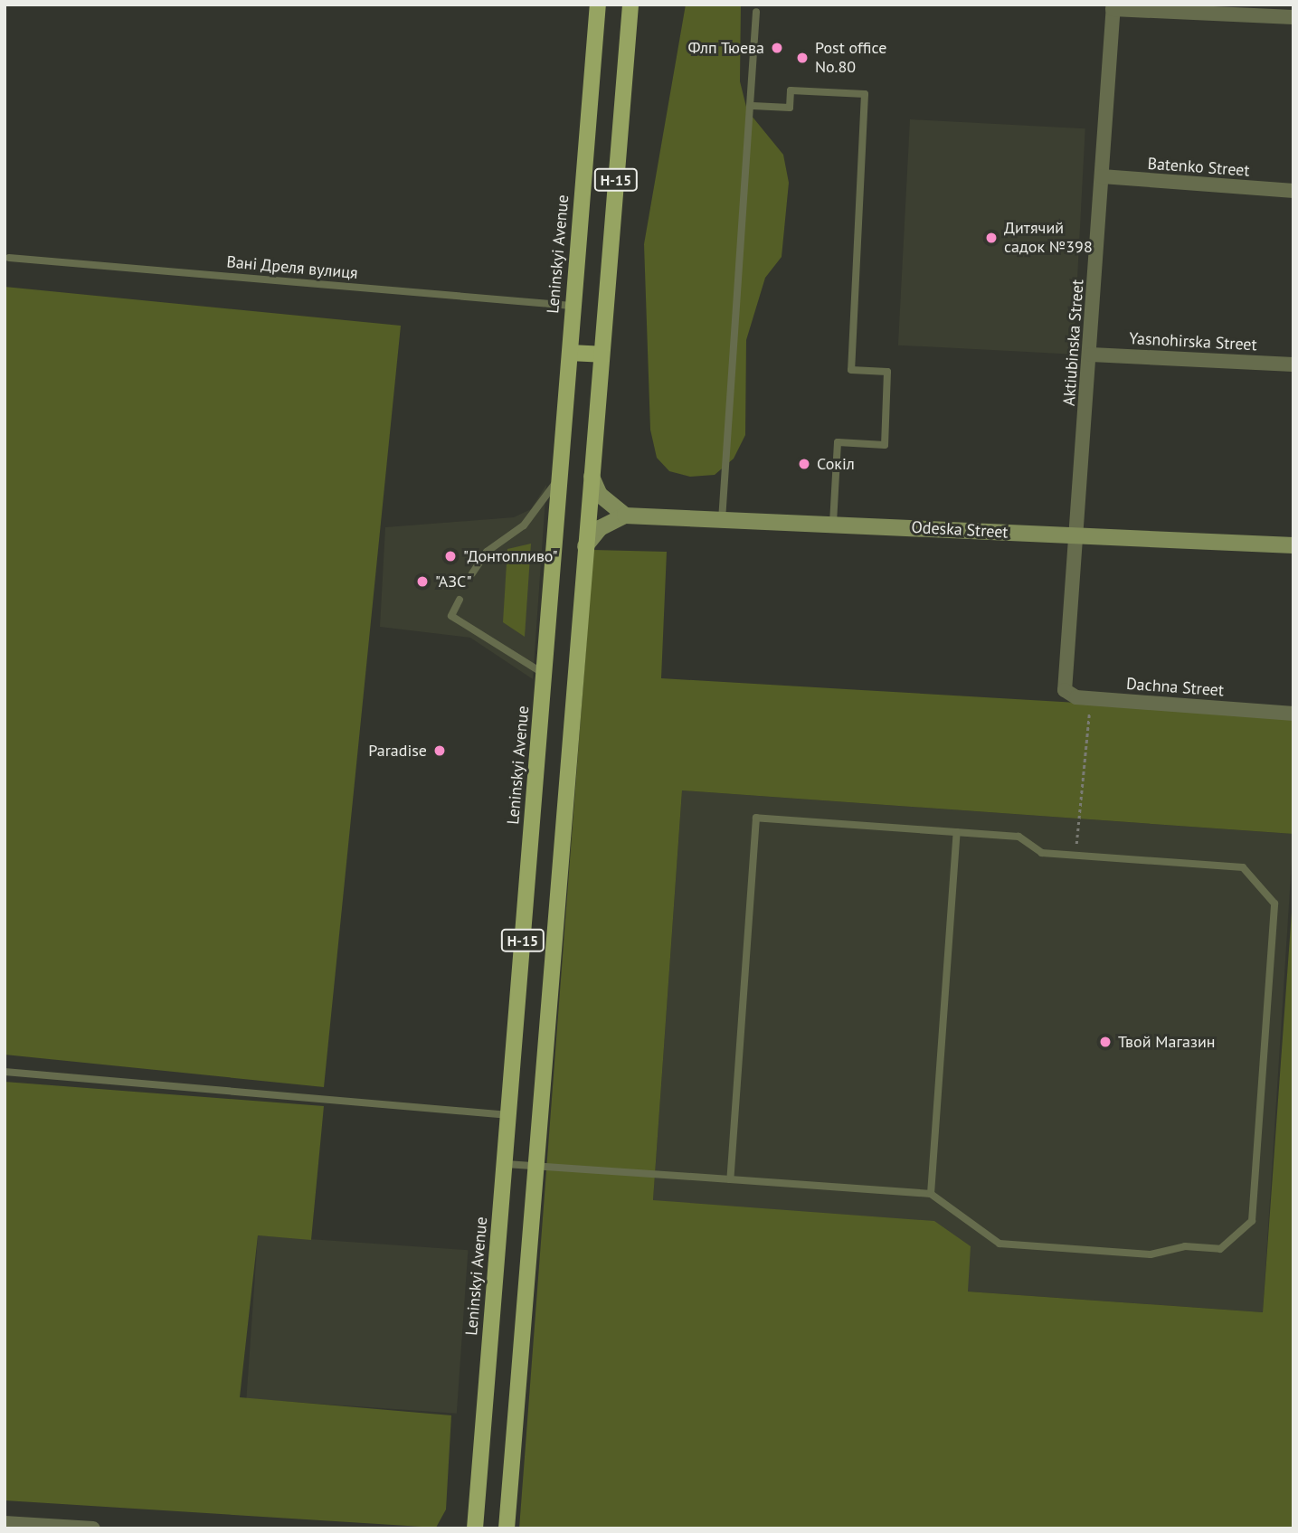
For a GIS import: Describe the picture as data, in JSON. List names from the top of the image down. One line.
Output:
{"streets":{"main road":["Н-15","Leninskyi Avenue"],"street":["Batenko Street","Yasnohirska Street","Aktiubinska Street","Odeska Street","Dachna Street"],"lane":["Вані Дреля вулиця"]},"crossings":[["Batenko Street","Aktiubinska Street"],["Leninskyi Avenue","Вані Дреля вулиця"],["Yasnohirska Street","Aktiubinska Street"],["Aktiubinska Street","Odeska Street"],["Aktiubinska Street","Dachna Street"]],"places":["Флп Тюева","Post office No.80","Дитячий садок №398","Сокіл","\"Донтопливо\"","\"АЗС\"","Paradise","Твой Магазин"]}
